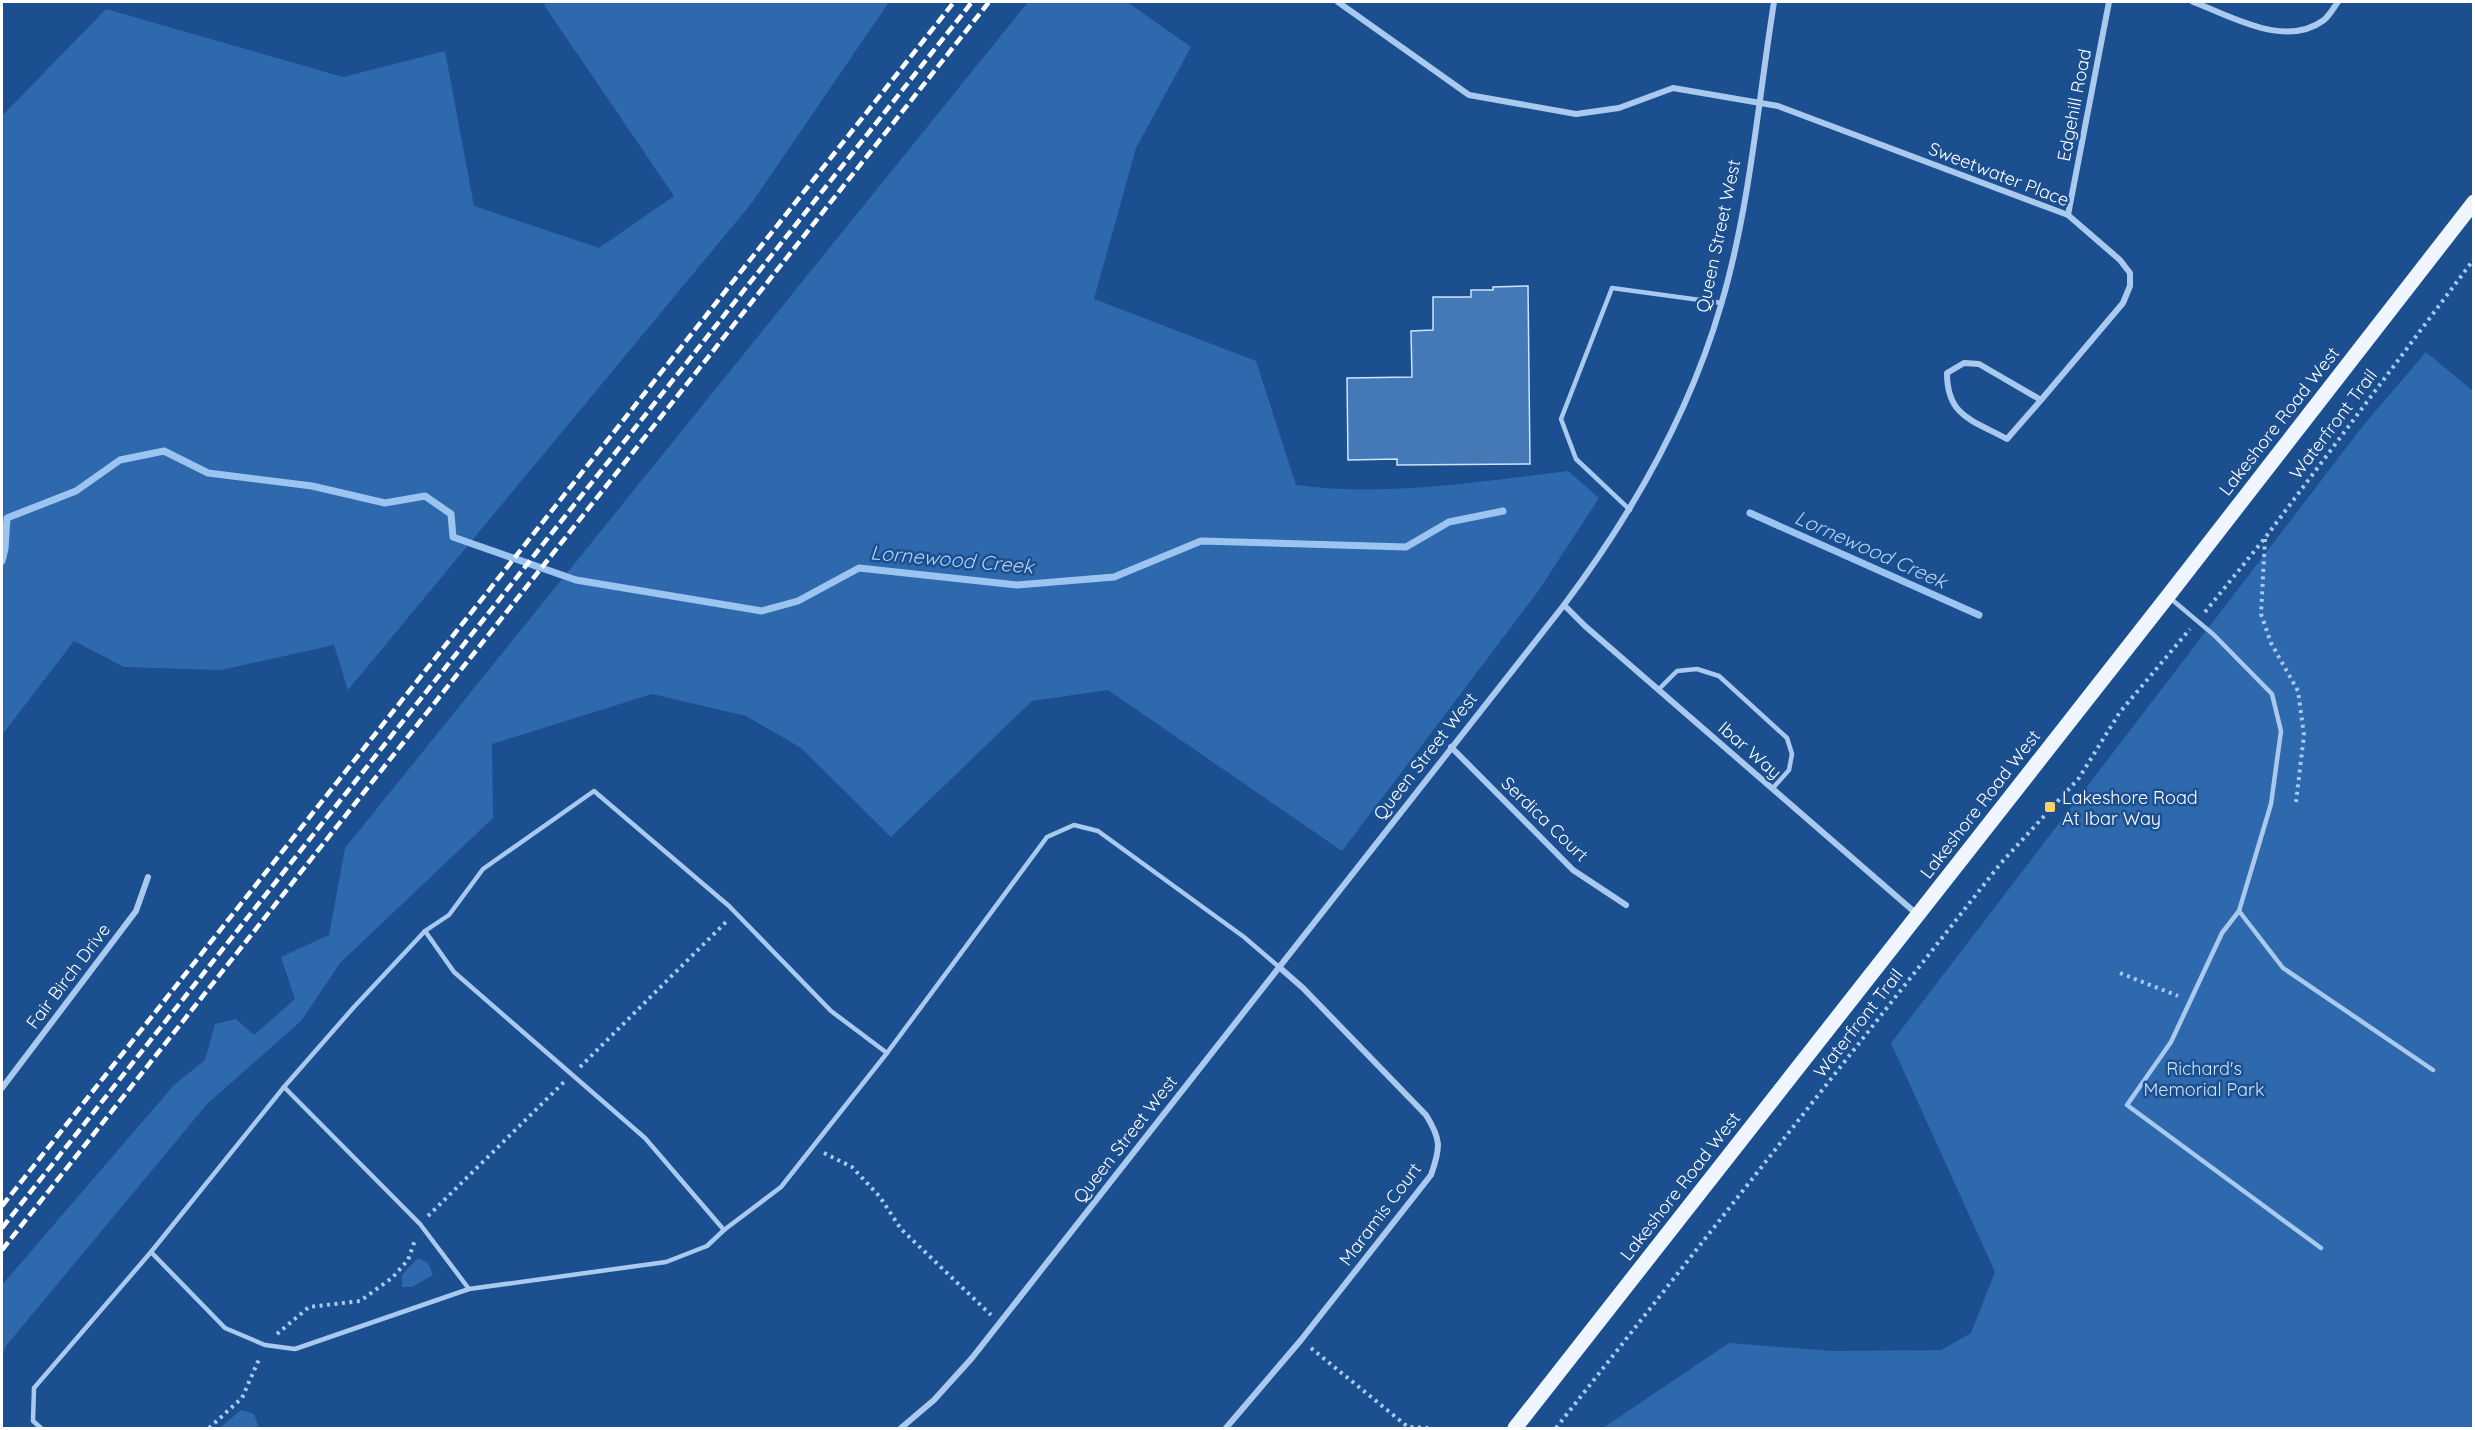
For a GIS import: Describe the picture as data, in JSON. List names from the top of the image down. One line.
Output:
{"streets":{"main road":["Lakeshore Road West"],"street":["Edgehill Road","Sweetwater Place","Queen Street West","Ibar Way","Serdica Court","Fair Birch Drive","Maramis Court"],"path":["Waterfront Trail"]},"crossings":[["Edgehill Road","Sweetwater Place"],["Sweetwater Place","Queen Street West"],["Queen Street West","Ibar Way"],["Queen Street West","Serdica Court"],["Queen Street West","Maramis Court"],["Lakeshore Road West","Ibar Way"]],"water":["Lornewood Creek"],"parks":["Richard's Memorial Park"],"places":{"transit":["Lakeshore Road At Ibar Way"]}}
